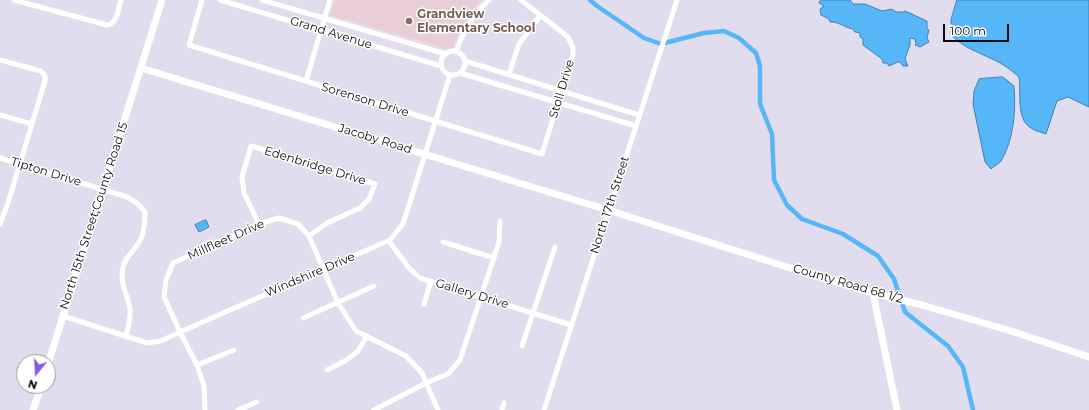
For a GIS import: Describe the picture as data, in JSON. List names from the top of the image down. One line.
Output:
{"streets":{"street":["Grand Avenue","Stoll Drive","Sorenson Drive","Jacoby Road","Edenbridge Drive","Tipton Drive","North 17th Street","North 15th Street;County Road 15","Millfleet Drive","Windshire Drive","County Road 68 1/2","Gallery Drive"]},"crossings":[["Grand Avenue","Windshire Drive"],["Stoll Drive","Sorenson Drive"],["Sorenson Drive","Windshire Drive"],["Jacoby Road","North 17th Street"],["Jacoby Road","North 15th Street;County Road 15"],["Jacoby Road","Windshire Drive"],["Jacoby Road","County Road 68 1/2"],["Edenbridge Drive","Millfleet Drive"],["Tipton Drive","North 15th Street;County Road 15"],["Tipton Drive","Windshire Drive"],["North 17th Street","County Road 68 1/2"],["North 17th Street","Gallery Drive"],["North 15th Street;County Road 15","Windshire Drive"],["Millfleet Drive","Windshire Drive"],["Windshire Drive","Gallery Drive"]],"places":["Grandview Elementary School"],"scale_bar":"100 m","north":"bottom"}
